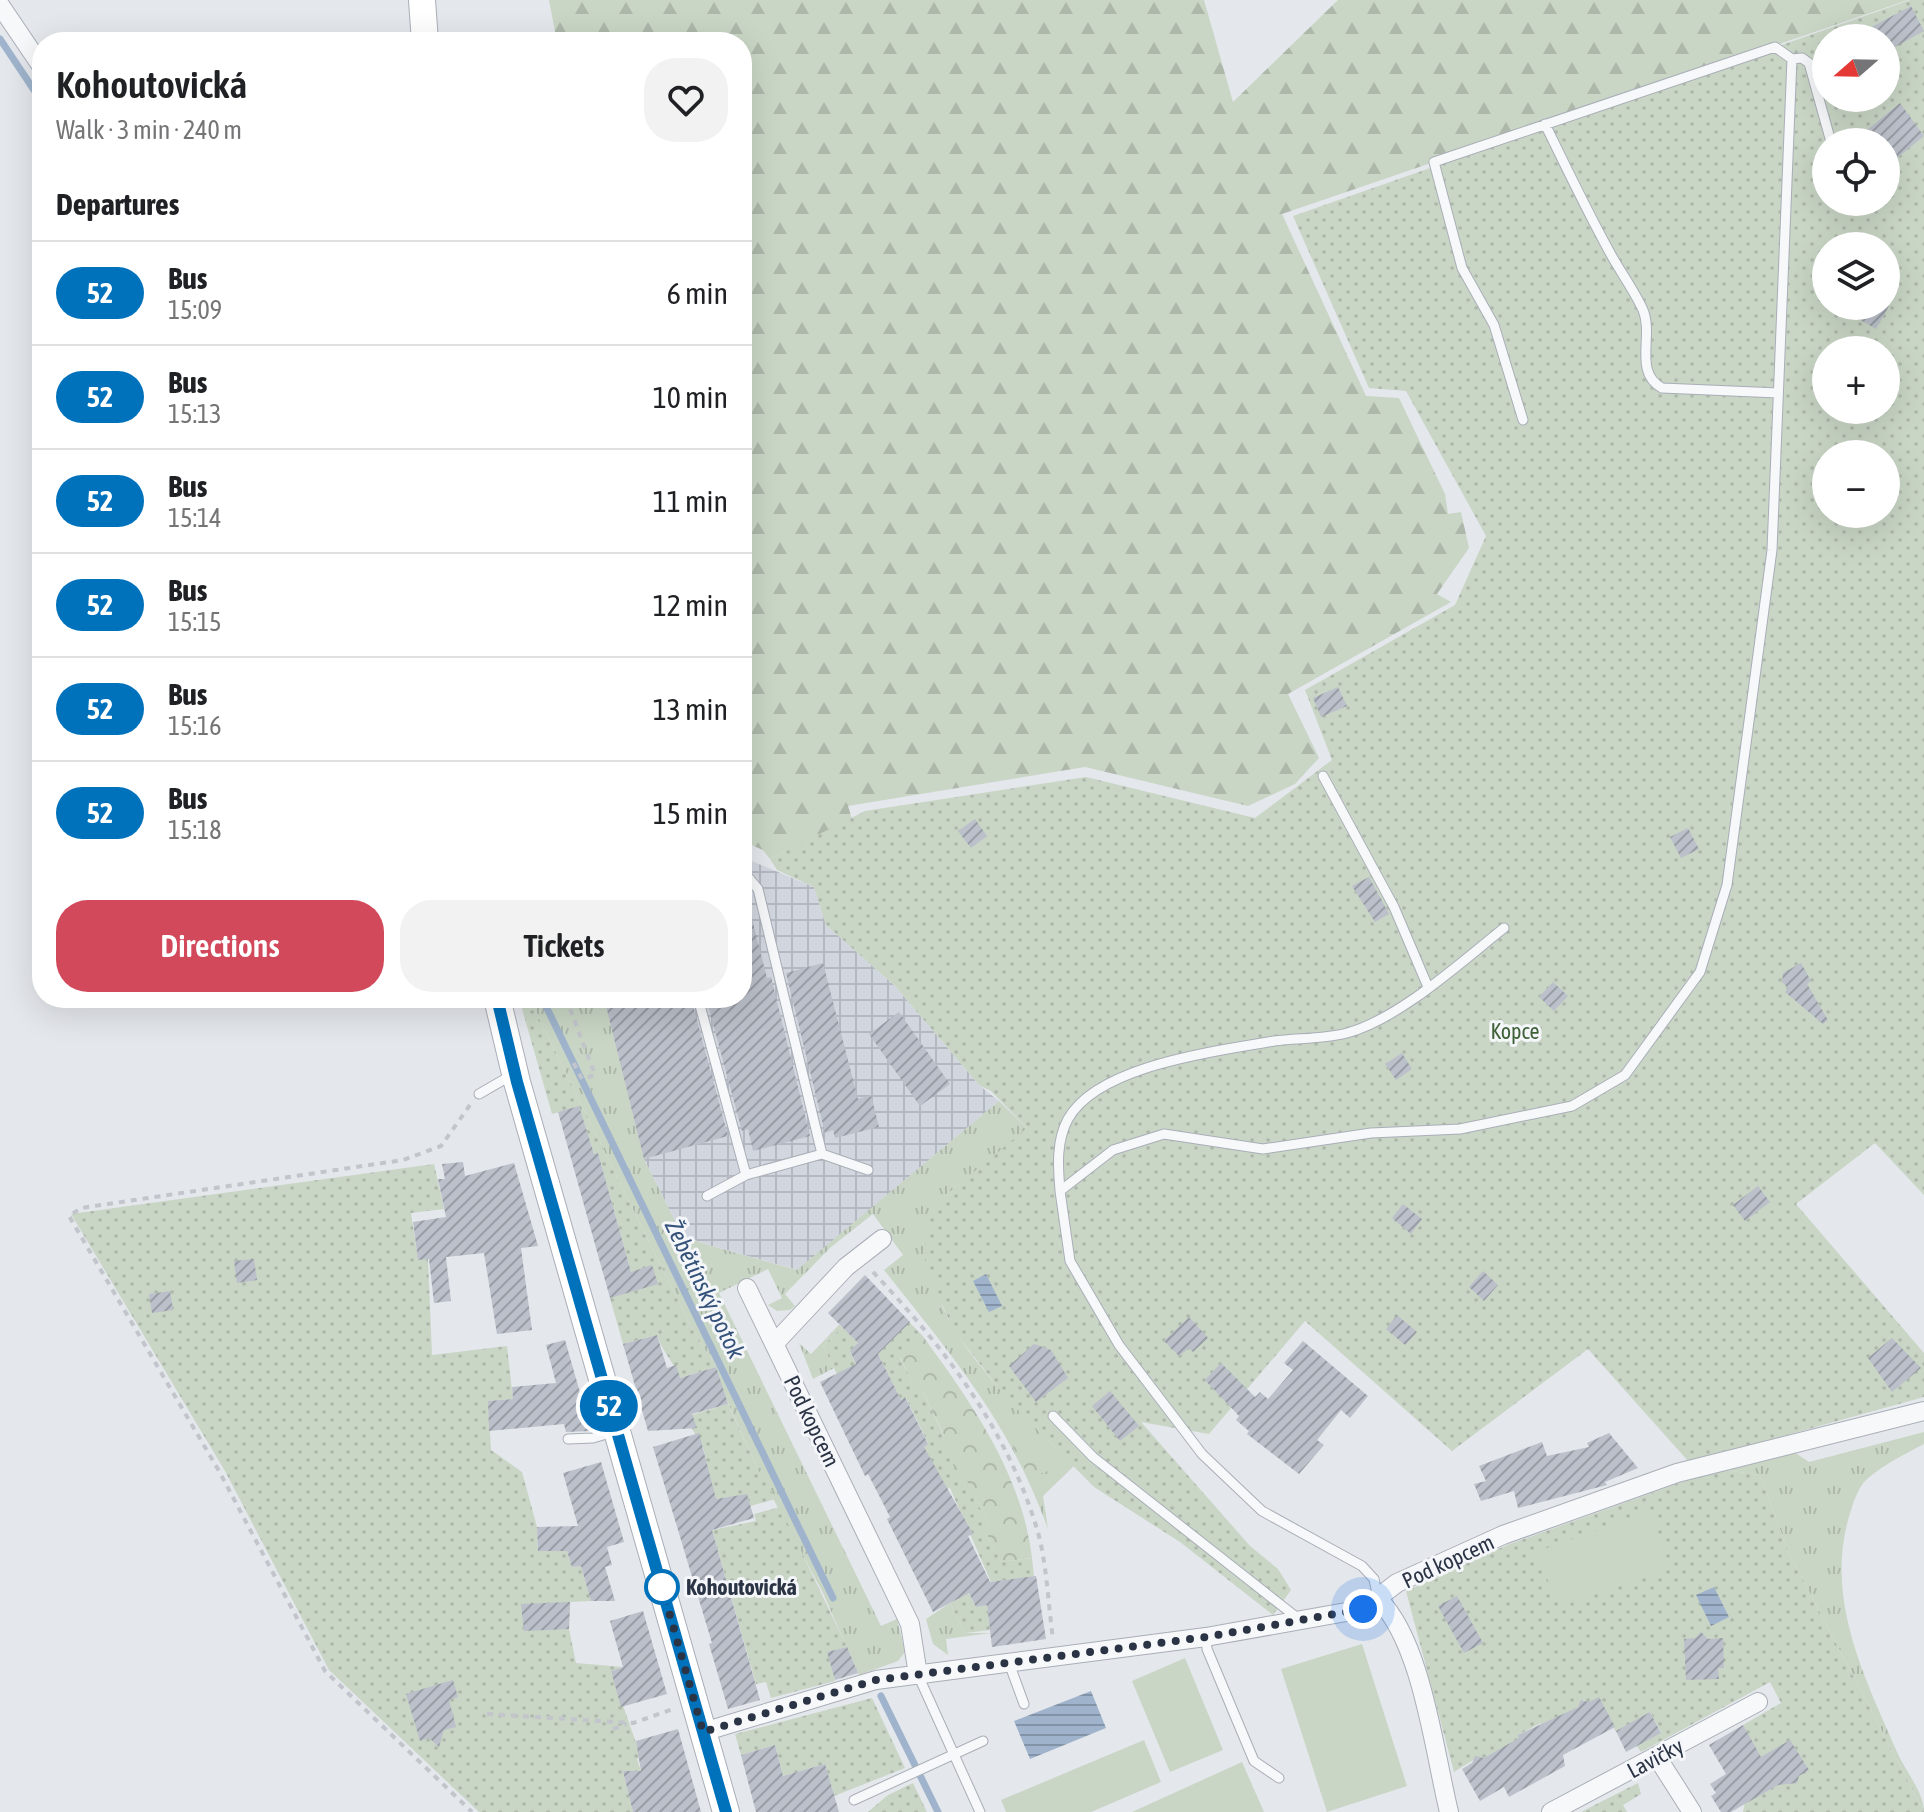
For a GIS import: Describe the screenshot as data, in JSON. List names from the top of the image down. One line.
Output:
{"streets":{"street":["Pod kopcem","Lavičky"]},"water":["Žebětínský potok"],"parks":["Kopce"],"places":["Kohoutovická"],"lines":["bus line 52"],"north":"left","page":{"on_map":"52","map_buttons":["+","−"],"heading":[["Kohoutovická","Walk · 3 min · 240 m"],"Departures"],"list":[{"mark":"52","name":"Bus","note":"15:09","value":"6 min"},{"mark":"52","name":"Bus","note":"15:13","value":"10 min"},{"mark":"52","name":"Bus","note":"15:14","value":"11 min"},{"mark":"52","name":"Bus","note":"15:15","value":"12 min"},{"mark":"52","name":"Bus","note":"15:16","value":"13 min"},{"mark":"52","name":"Bus","note":"15:18","value":"15 min"}],"buttons":["Directions","Tickets"]}}
